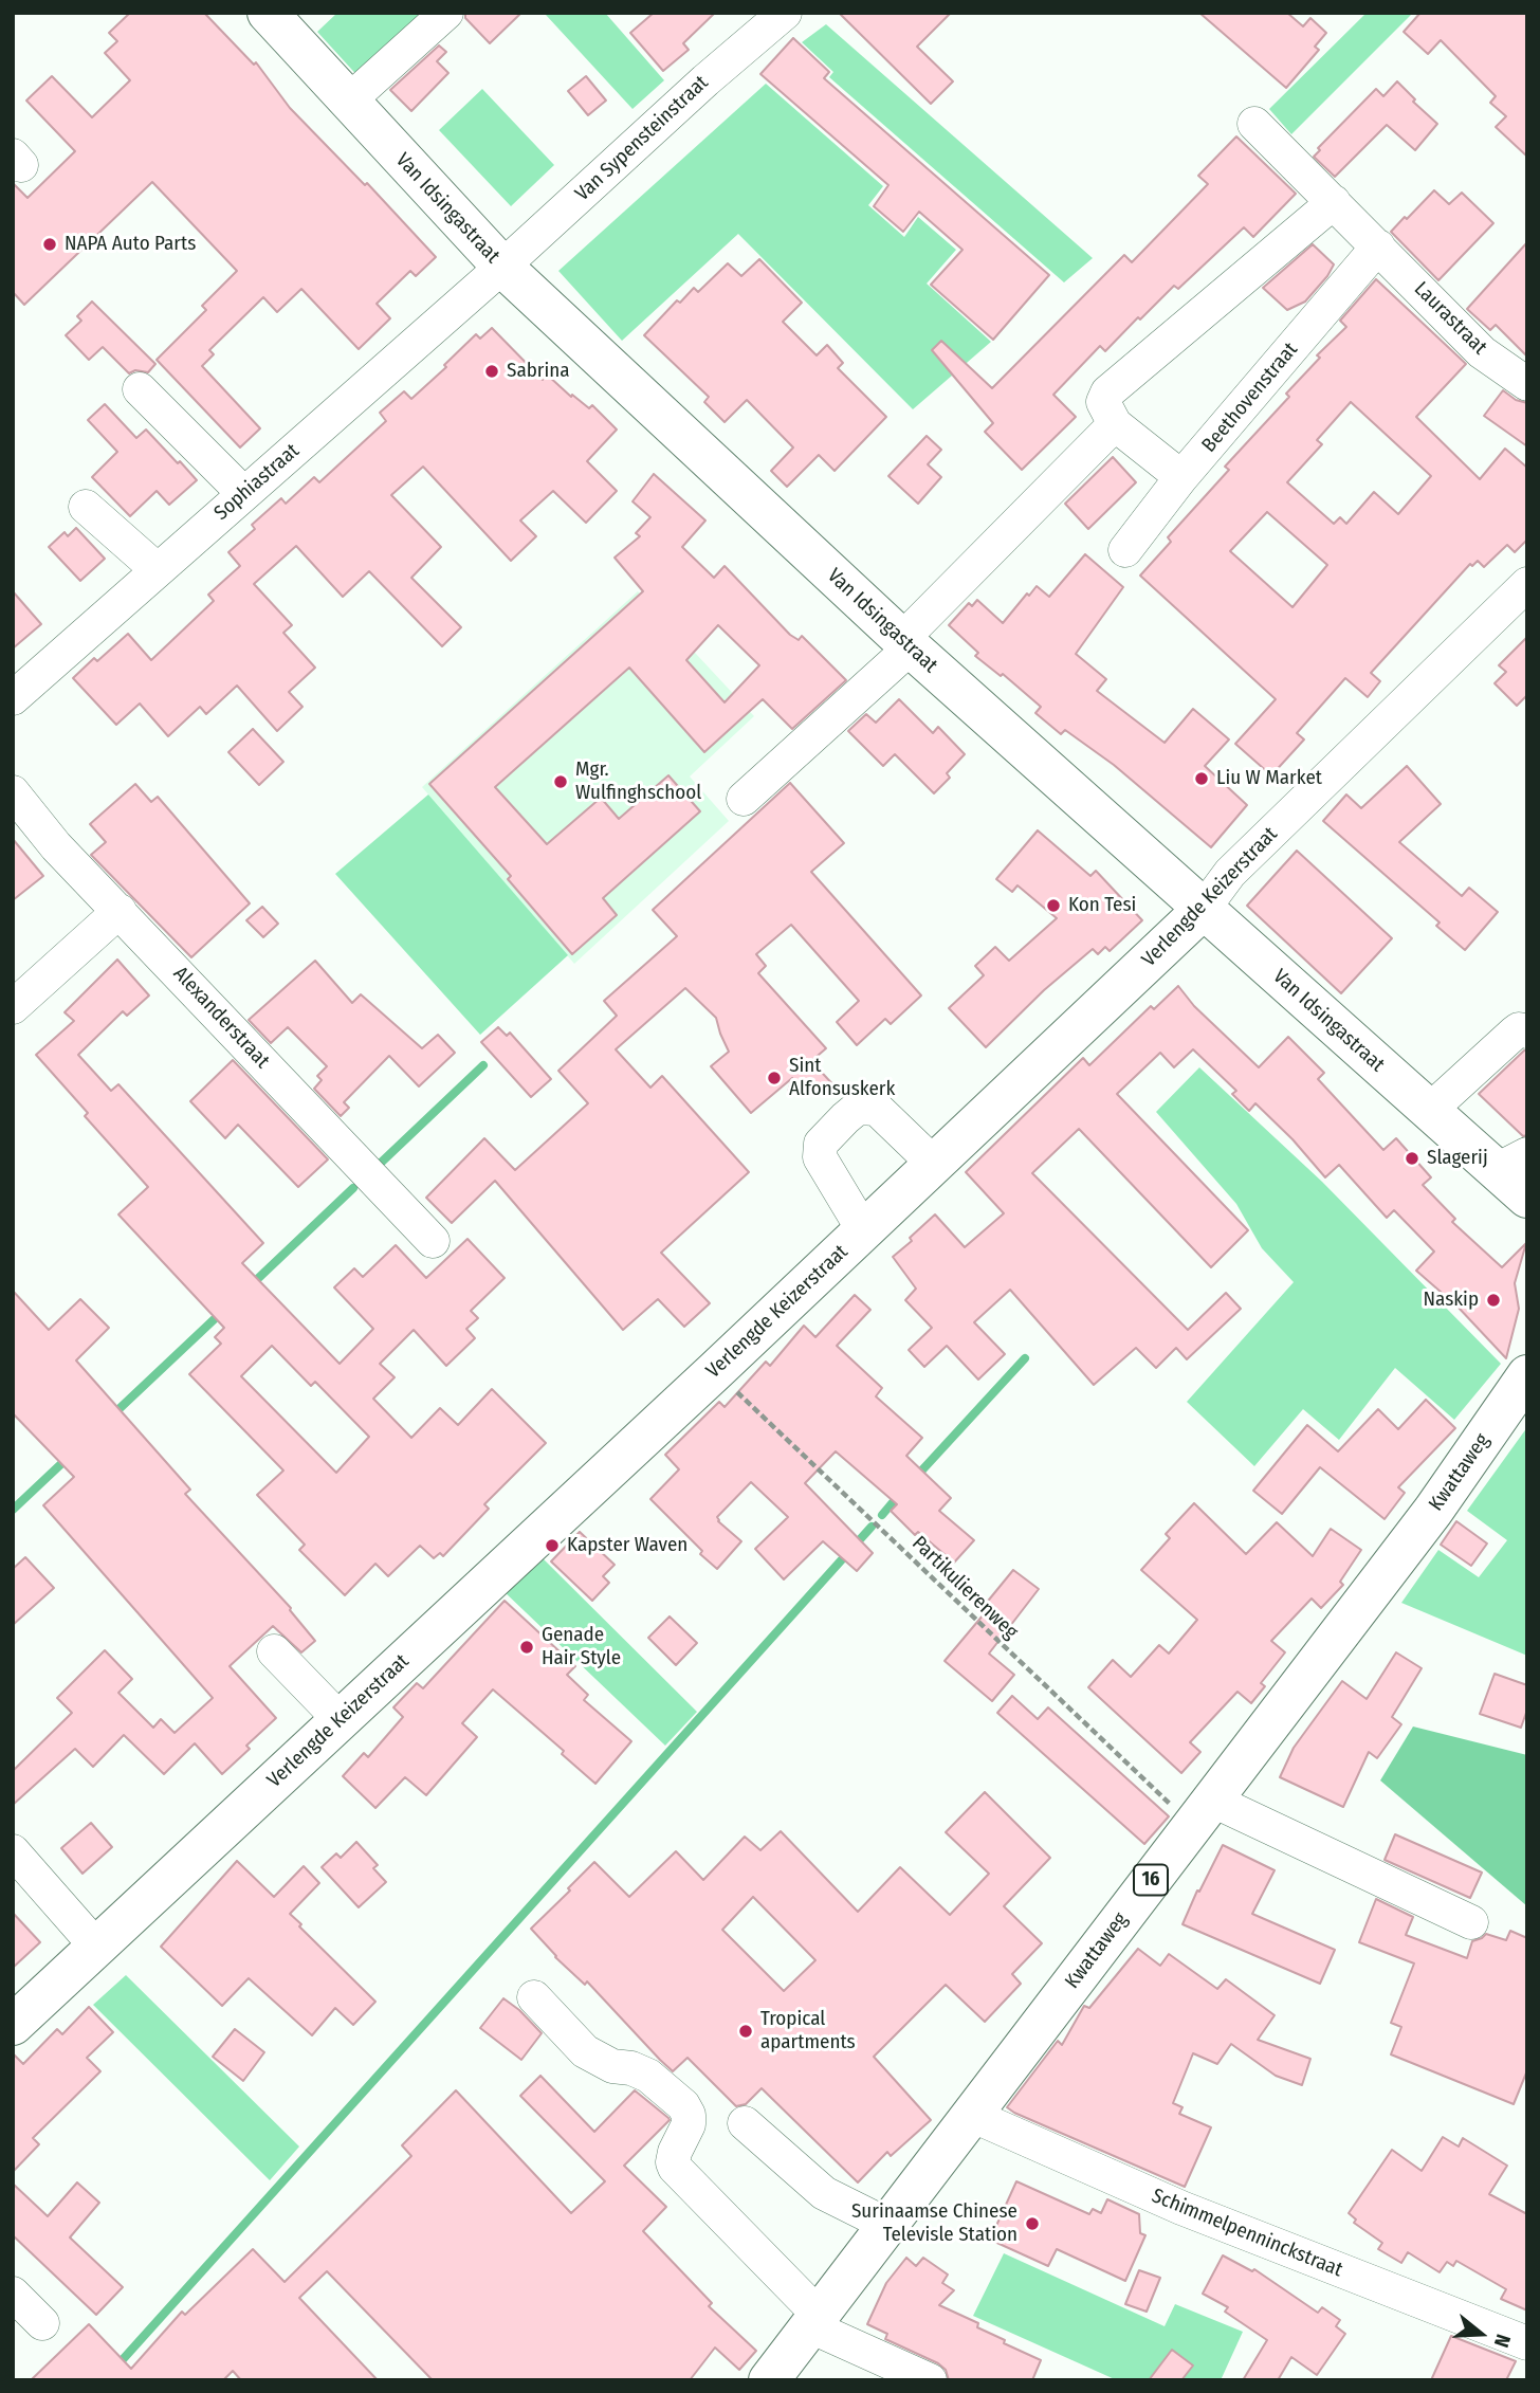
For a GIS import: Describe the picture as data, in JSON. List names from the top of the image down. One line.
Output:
{"streets":{"main road":["Van Idsingastraat","Verlengde Keizerstraat","Kwattaweg","16"],"street":["Van Sypensteinstraat","Laurastraat","Beethovenstraat","Sophiastraat","Alexanderstraat","Schimmelpenninckstraat"],"path":["Partikulierenweg"]},"crossings":[["Van Sypensteinstraat","Van Idsingastraat"],["Van Sypensteinstraat","Sophiastraat"],["Van Idsingastraat","Sophiastraat"],["Van Idsingastraat","Verlengde Keizerstraat"],["Laurastraat","Beethovenstraat"],["Verlengde Keizerstraat","Partikulierenweg"],["Kwattaweg","Partikulierenweg"],["Kwattaweg","Schimmelpenninckstraat"]],"places":["NAPA Auto Parts","Sabrina","Liu W Market","Mgr. Wulfinghschool","Kon Tesi","Sint Alfonsuskerk","Slagerij","Naskip","Kapster Waven","Genade Hair Style","Tropical apartments","Surinaamse Chinese Televisle Station"],"north":"right"}
